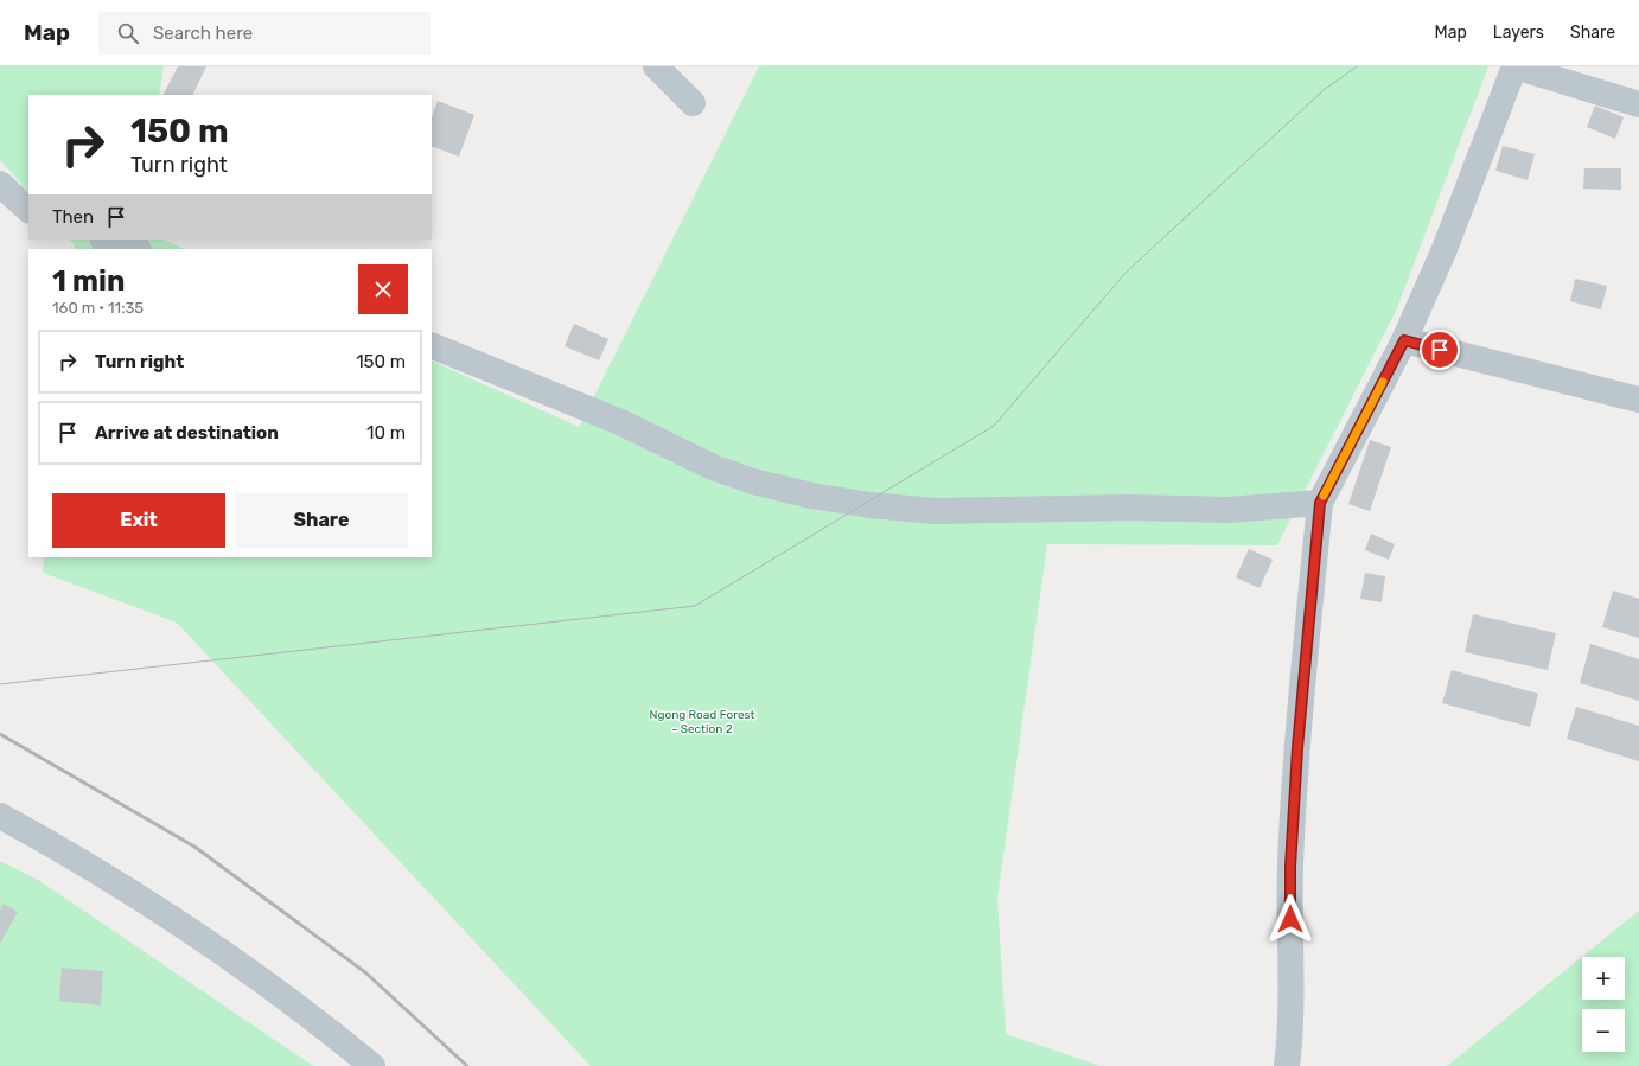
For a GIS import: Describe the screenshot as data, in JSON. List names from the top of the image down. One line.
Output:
{"parks":["Ngong Road Forest - Section 2"],"page":{"header":"Map","search":"Search here","nav":["Map","Layers","Share"],"turn":["150 m","Turn right"],"then":"Then","heading":["1 min","160 m · 11:35"],"list":[{"name":"Turn right","value":"150 m"},{"name":"Arrive at destination","value":"10 m"}],"buttons":["Exit","Share"],"map_buttons":["+","−"]}}
